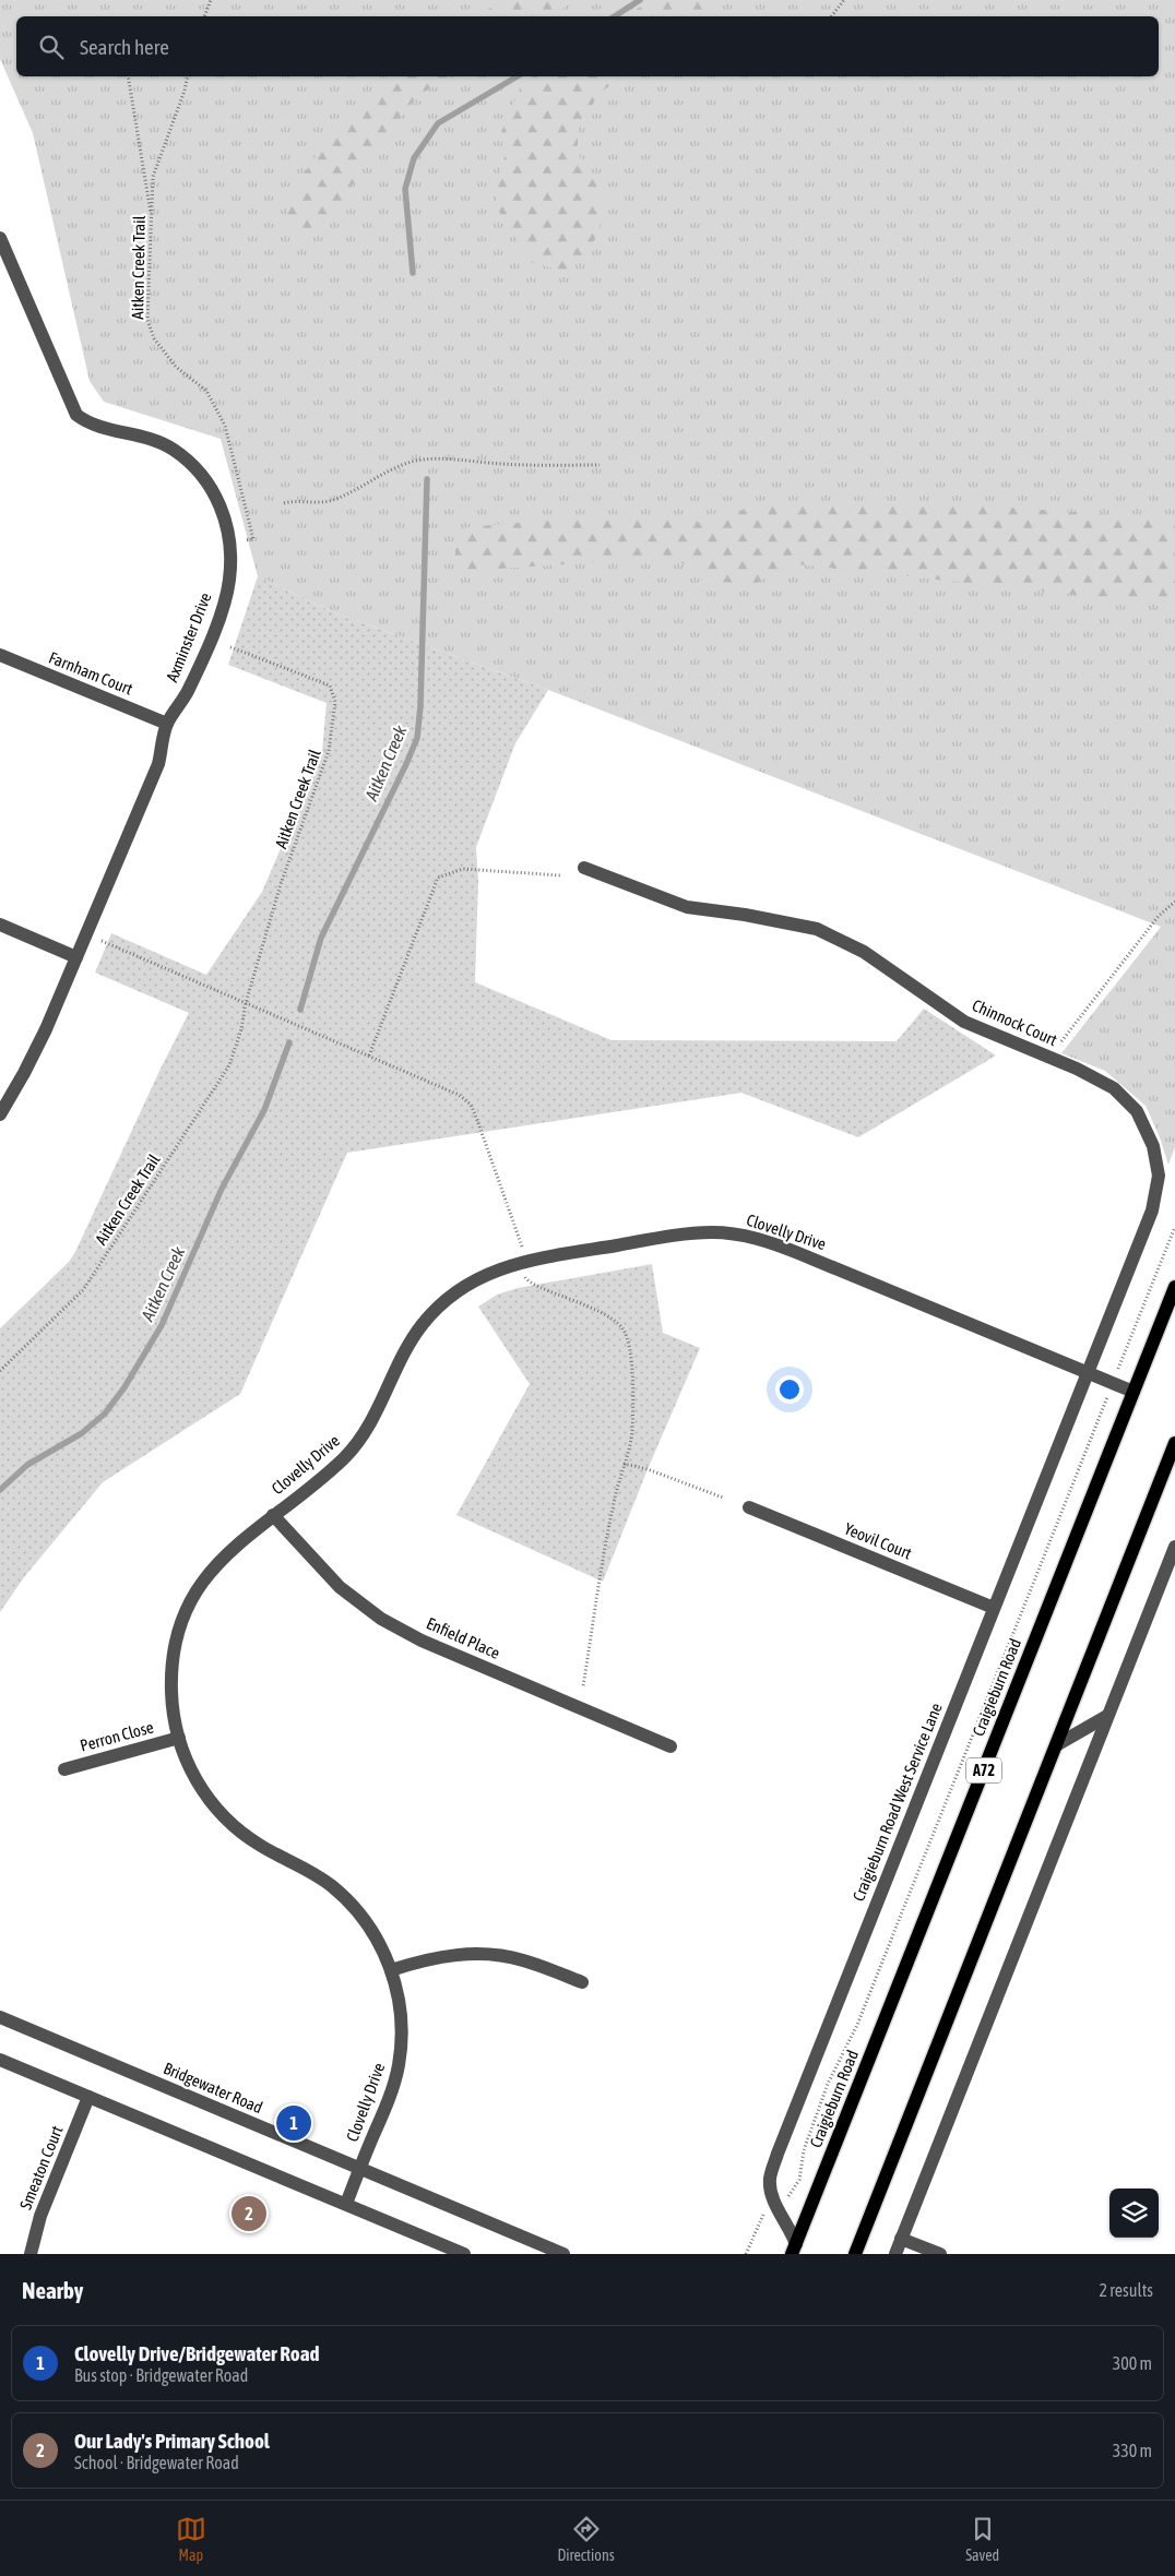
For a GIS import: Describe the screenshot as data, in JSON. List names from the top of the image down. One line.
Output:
{"streets":{"main road":["Craigieburn Road","A72"],"street":["Axminster Drive","Farnham Court","Chinnock Court","Clovelly Drive","Yeovil Court","Enfield Place","Perron Close","Craigieburn Road West Service Lane","Bridgewater Road","Smeaton Court"],"path":["Aitken Creek Trail"]},"crossings":[["Axminster Drive","Farnham Court"],["Chinnock Court","Clovelly Drive"],["Chinnock Court","Craigieburn Road West Service Lane"],["Clovelly Drive","Enfield Place"],["Clovelly Drive","Craigieburn Road"],["Clovelly Drive","Perron Close"],["Clovelly Drive","Craigieburn Road West Service Lane"],["Clovelly Drive","Bridgewater Road"],["Yeovil Court","Craigieburn Road West Service Lane"],["Craigieburn Road","Craigieburn Road West Service Lane"]],"water":["Aitken Creek"],"page":{"search":"Search here","pins":["1","2"],"heading":["Nearby","2 results"],"list":[{"mark":"1","name":"Clovelly Drive/Bridgewater Road","note":"Bus stop · Bridgewater Road","value":"300 m"},{"mark":"2","name":"Our Lady's Primary School","note":"School · Bridgewater Road","value":"330 m"}],"nav":["Map","Directions","Saved"]}}
